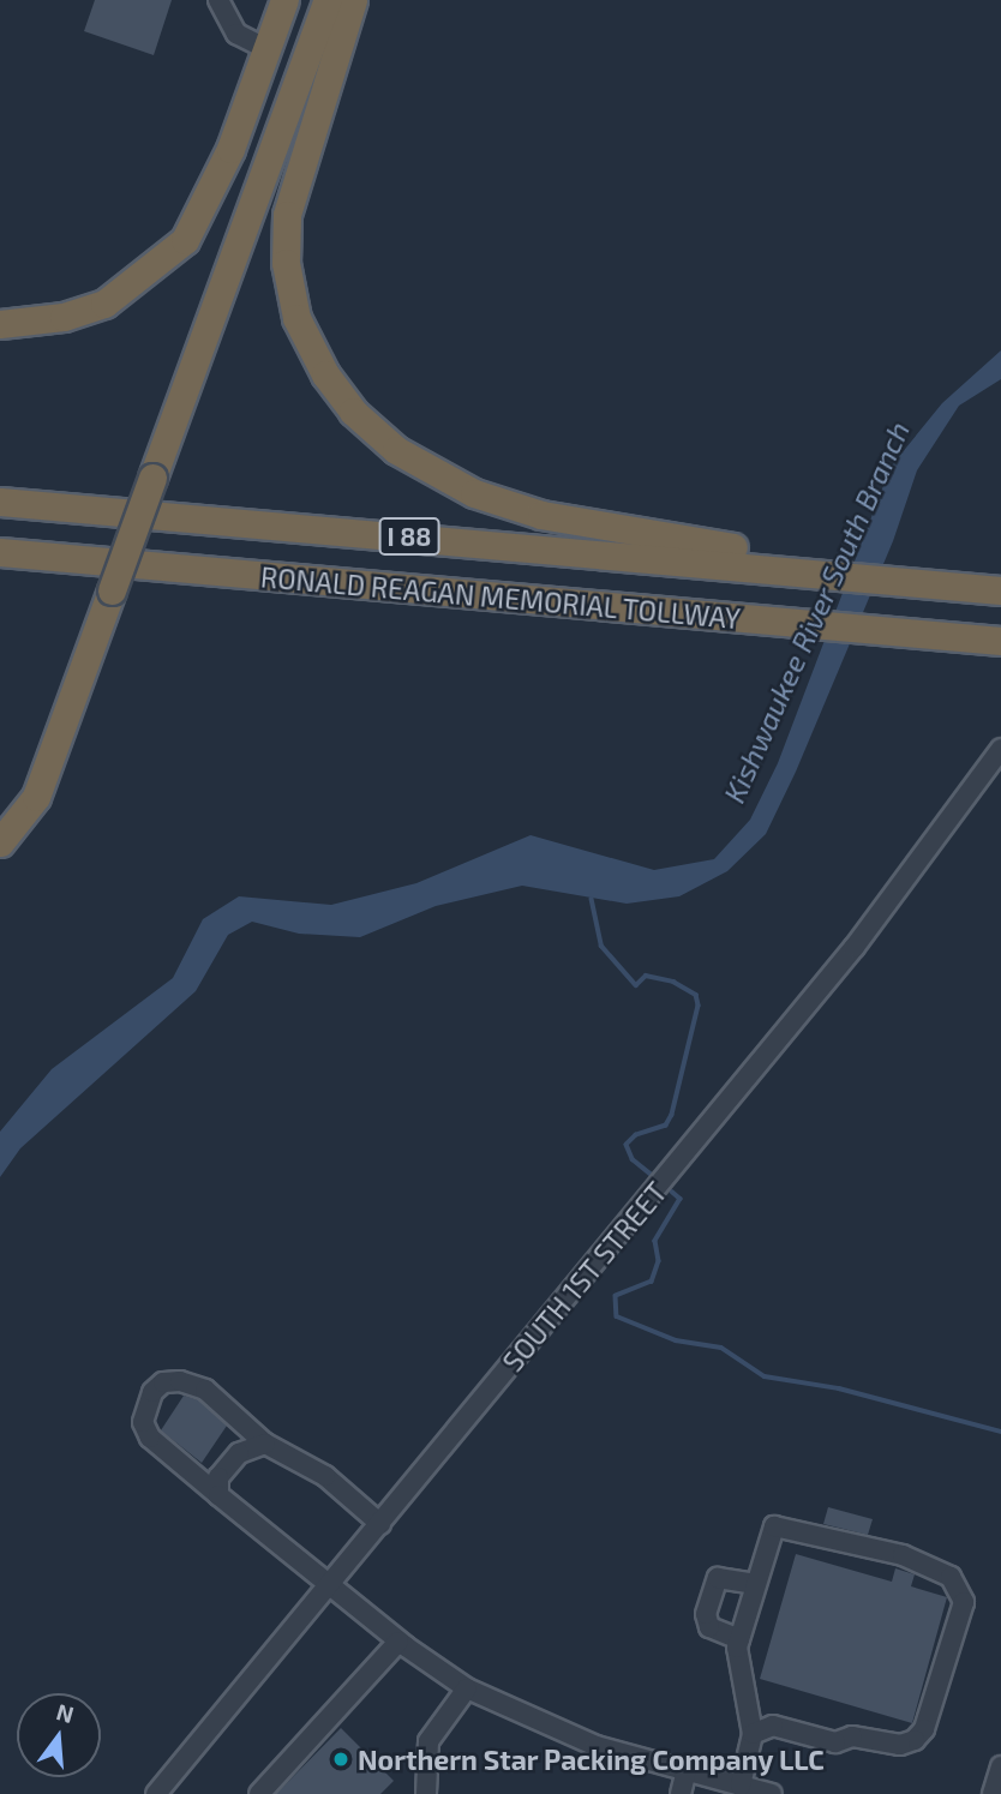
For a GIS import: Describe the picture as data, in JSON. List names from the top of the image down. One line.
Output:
{"streets":{"highway":["I 88","RONALD REAGAN MEMORIAL TOLLWAY"],"street":["SOUTH 1ST STREET"]},"water":["Kishwaukee River South Branch"],"places":["Northern Star Packing Company LLC"],"north":"top"}
